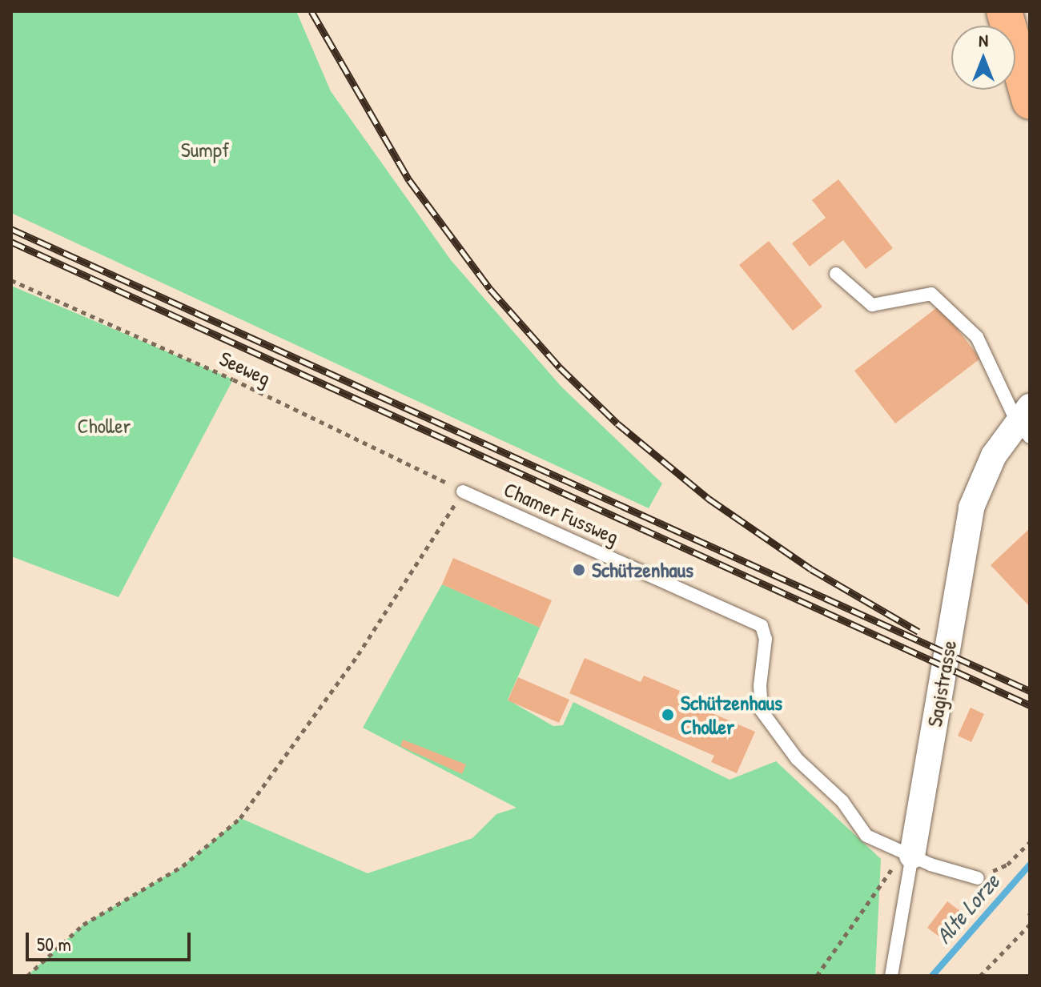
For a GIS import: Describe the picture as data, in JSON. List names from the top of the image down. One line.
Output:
{"streets":{"street":["Sagistrasse"],"lane":["Chamer Fussweg"],"path":["Seeweg"]},"crossings":[["Seeweg","Chamer Fussweg"],["Chamer Fussweg","Sagistrasse"]],"water":["Alte Lorze"],"parks":["Sumpf","Choller"],"places":["Schützenhaus","Schützenhaus Choller"],"scale_bar":"50 m","north":"top"}
